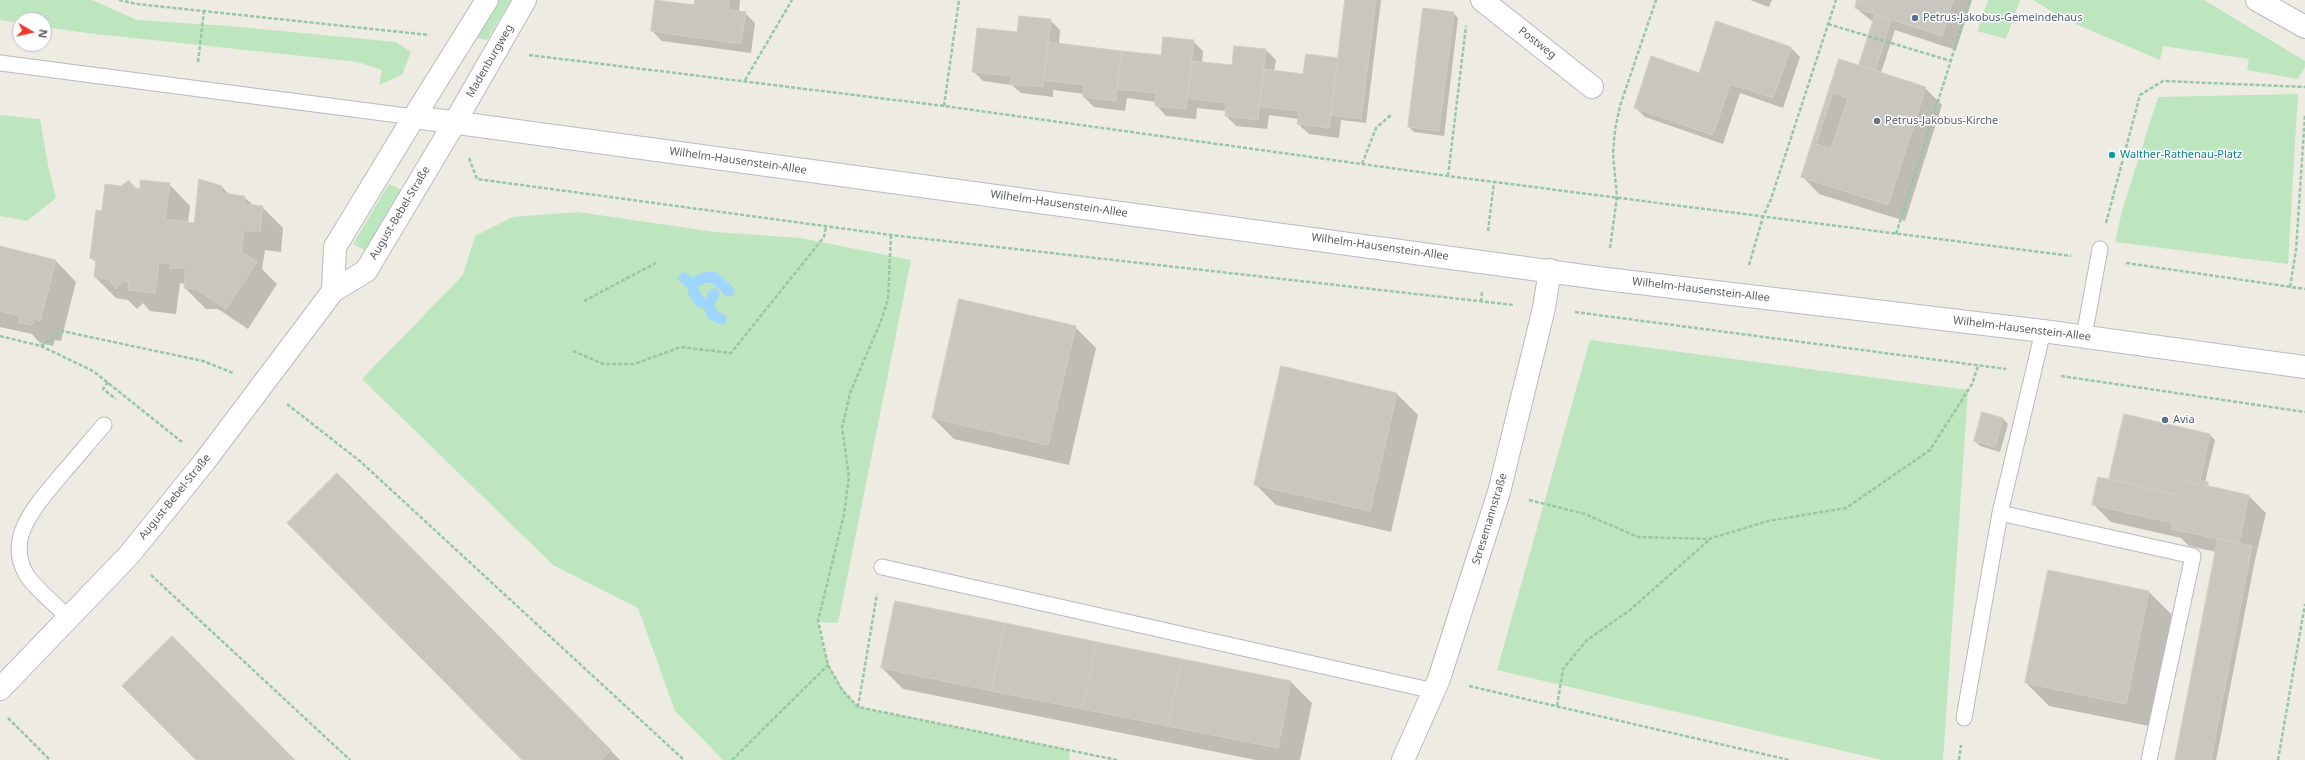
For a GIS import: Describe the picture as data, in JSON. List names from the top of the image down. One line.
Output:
{"streets":{"street":["Postweg","Madenburgweg","Wilhelm-Hausenstein-Allee","August-Bebel-Straße","Stresemannstraße"]},"crossings":[["Madenburgweg","Wilhelm-Hausenstein-Allee"],["Madenburgweg","August-Bebel-Straße"],["Wilhelm-Hausenstein-Allee","August-Bebel-Straße"],["Wilhelm-Hausenstein-Allee","Stresemannstraße"]],"places":["Petrus-Jakobus-Gemeindehaus","Petrus-Jakobus-Kirche","Walther-Rathenau-Platz","Avia"],"north":"right"}
